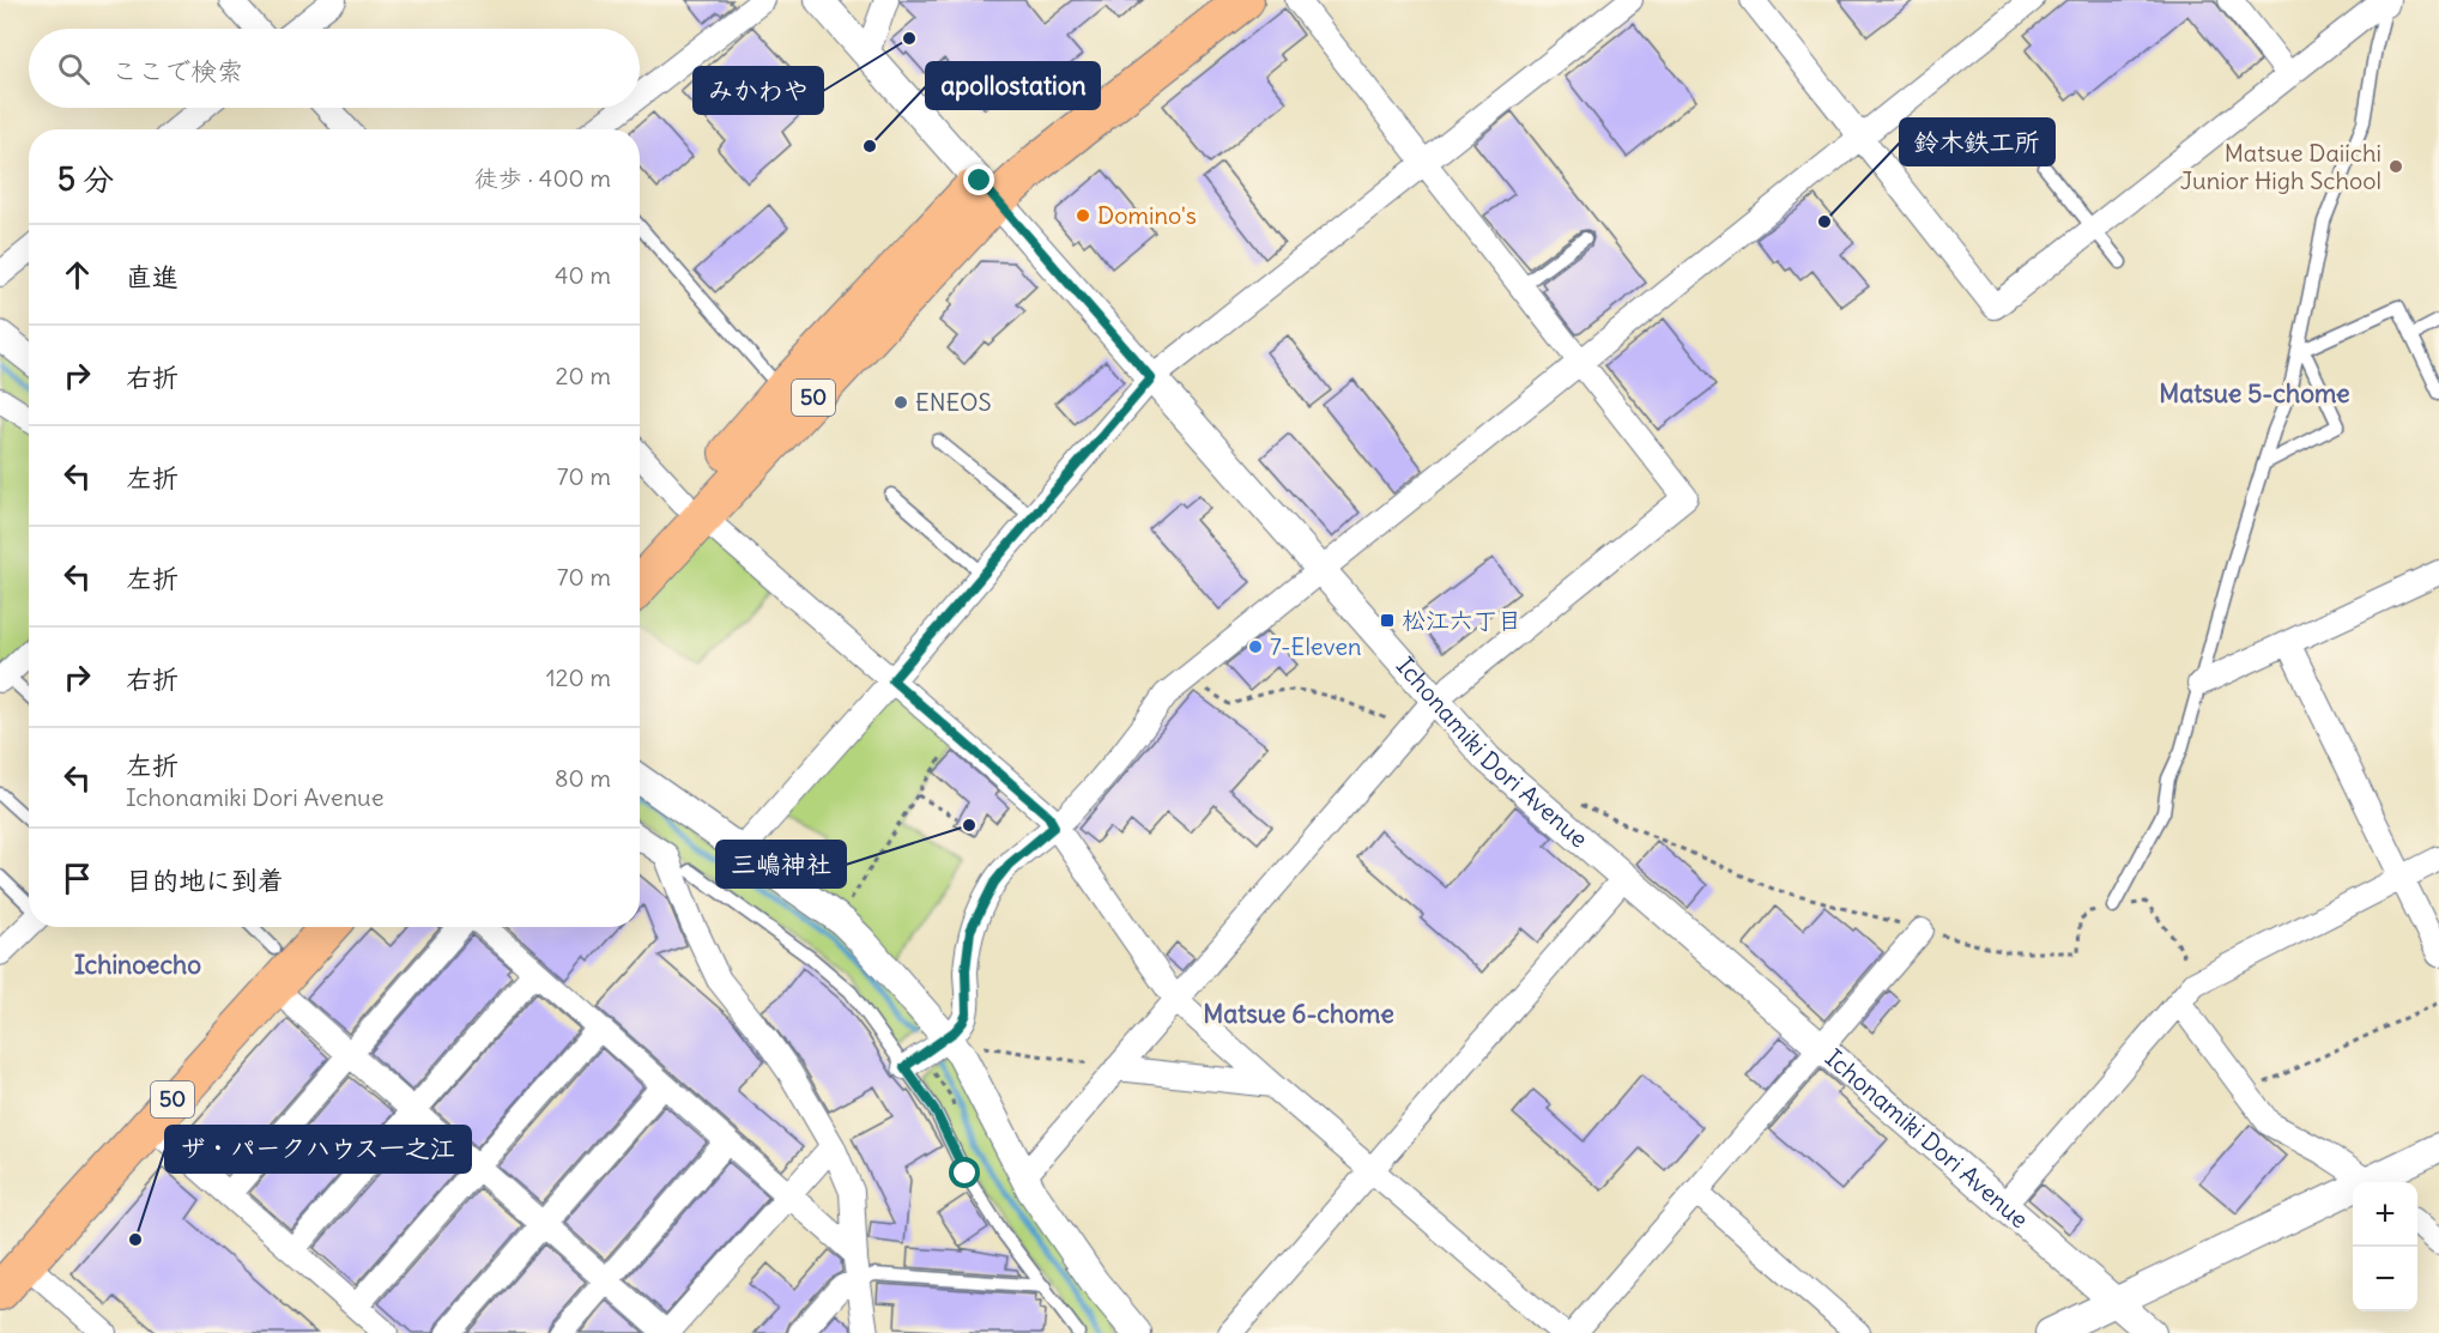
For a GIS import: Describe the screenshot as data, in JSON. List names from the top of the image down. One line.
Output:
{"streets":{"main road":["50"],"street":["Ichonamiki Dori Avenue"]},"crossings":[["50","Ichonamiki Dori Avenue"]],"districts":["Matsue 5-chome","Ichinoecho","Matsue 6-chome"],"places":{"other":["みかわや","apollostation","Matsue Daiichi Junior High School","Domino's","鈴木鉄工所","ENEOS","7-Eleven","三嶋神社","ザ・パークハウス一之江"],"transit":["松江六丁目"]},"page":{"search":"ここで検索","heading":["5 分","徒歩 · 400 m"],"list":[["直進","40 m"],["右折","20 m"],["左折","70 m"],["左折","70 m"],["右折","120 m"],["左折","Ichonamiki Dori Avenue","80 m"],"目的地に到着"],"map_buttons":["+","−"]}}
